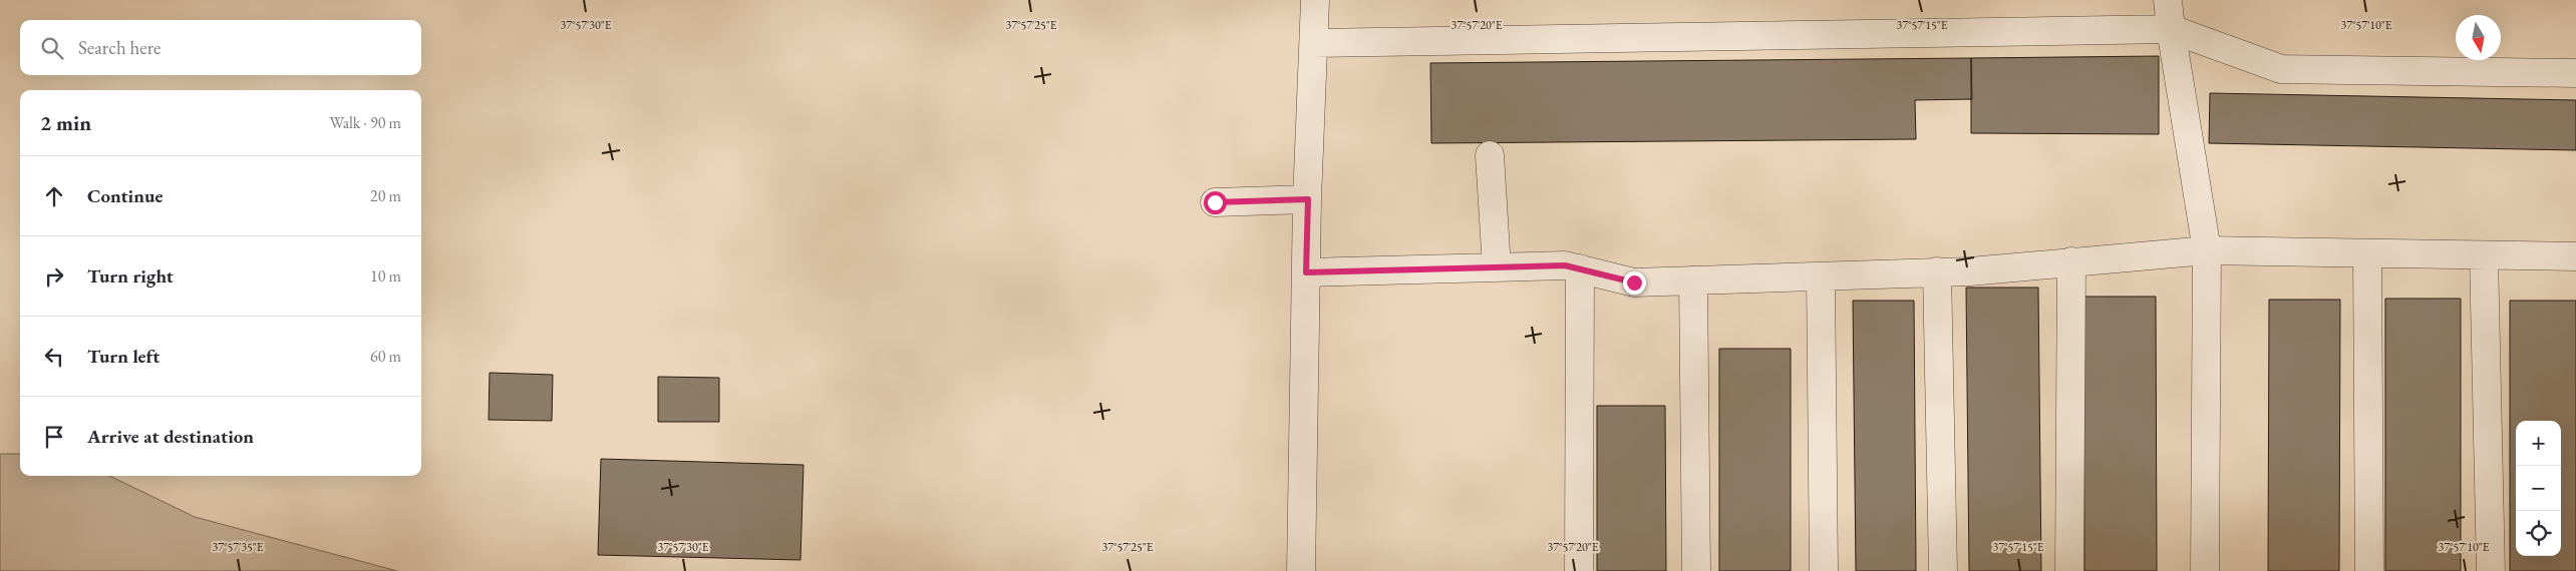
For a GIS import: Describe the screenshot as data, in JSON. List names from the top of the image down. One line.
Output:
{"north":"bottom","page":{"search":"Search here","heading":["2 min","Walk · 90 m"],"list":[["Continue","20 m"],["Turn right","10 m"],["Turn left","60 m"],"Arrive at destination"],"map_buttons":["+","−"]},"coordinates":["37°57'20\"E","37°57'15\"E","37°57'30\"E","37°57'25\"E","37°57'10\"E","37°57'35\"E"]}
